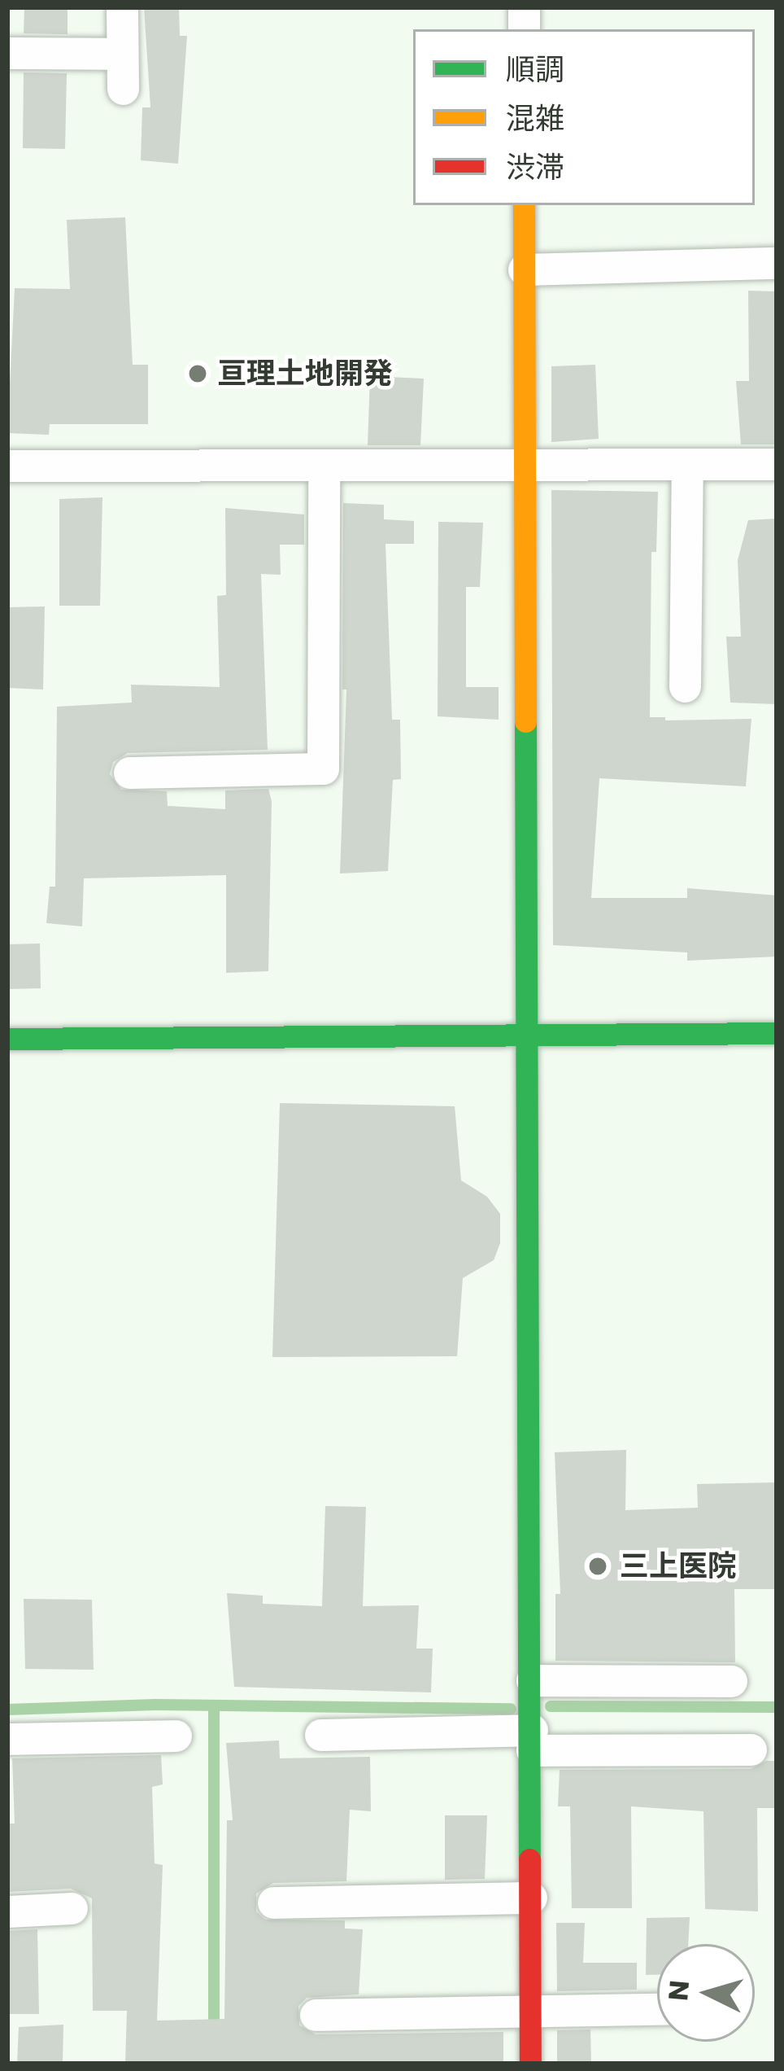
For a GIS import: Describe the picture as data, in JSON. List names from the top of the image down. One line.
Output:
{"places":["亘理土地開発","三上医院"],"legend":["順調","混雑","渋滞"],"north":"left"}
